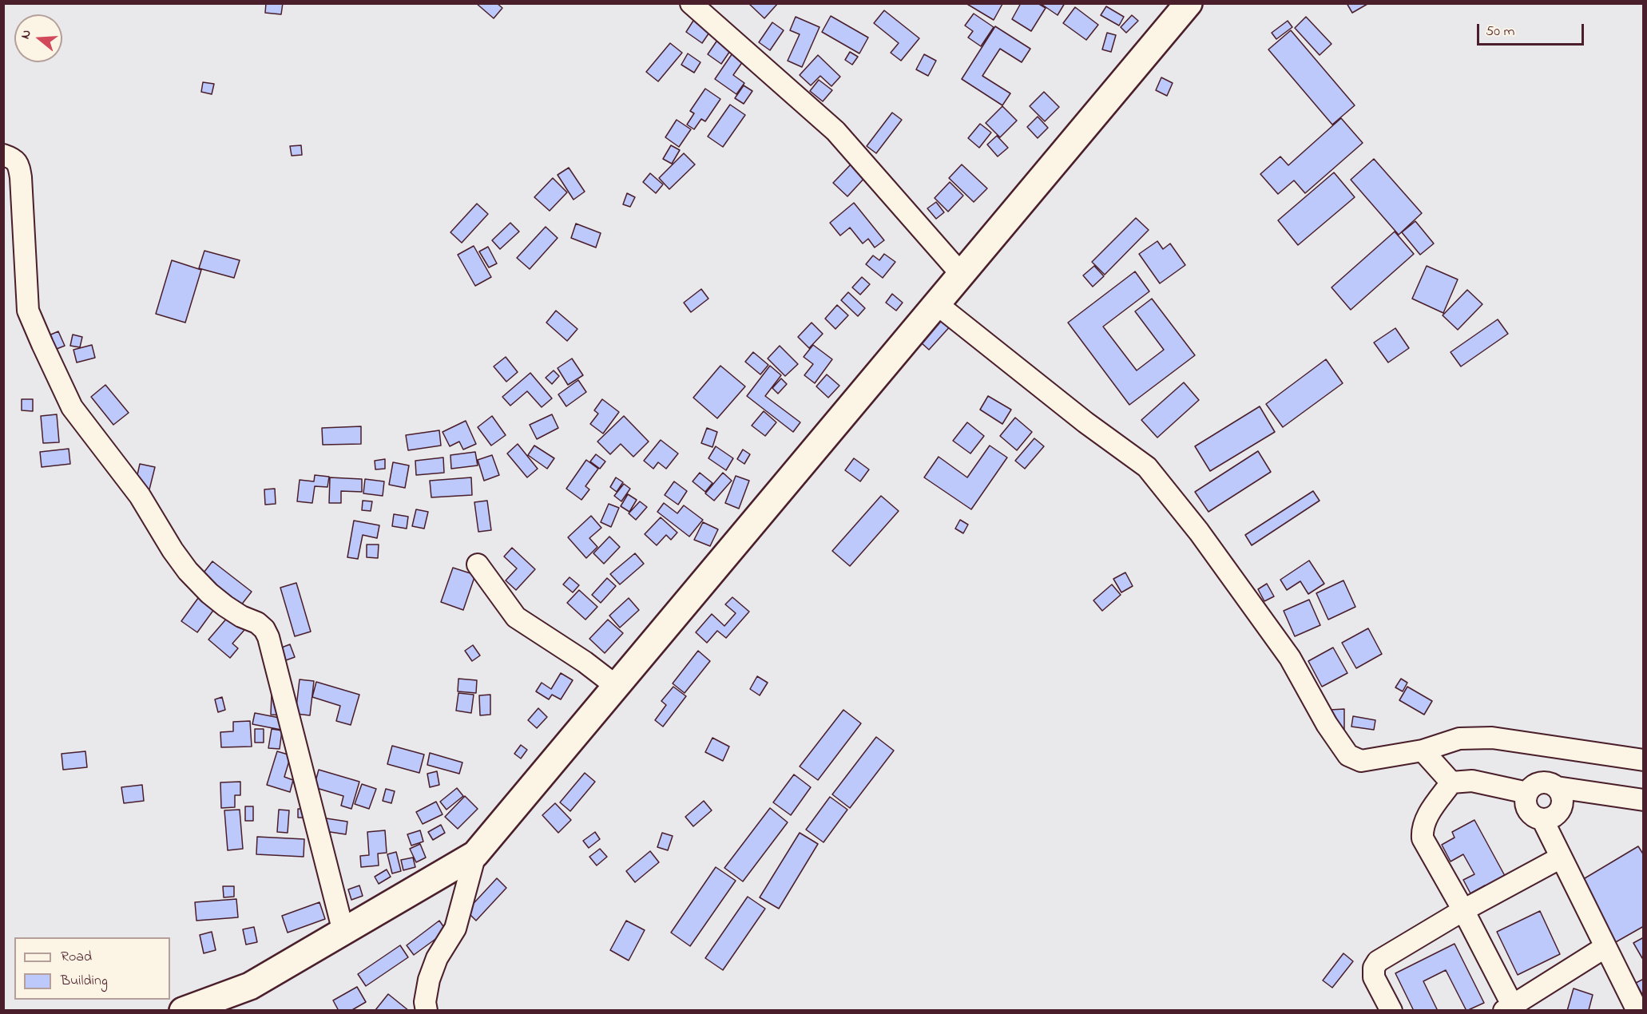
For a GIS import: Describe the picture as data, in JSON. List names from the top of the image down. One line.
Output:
{"legend":["Road","Building"],"scale_bar":"50 m","north":"left"}
